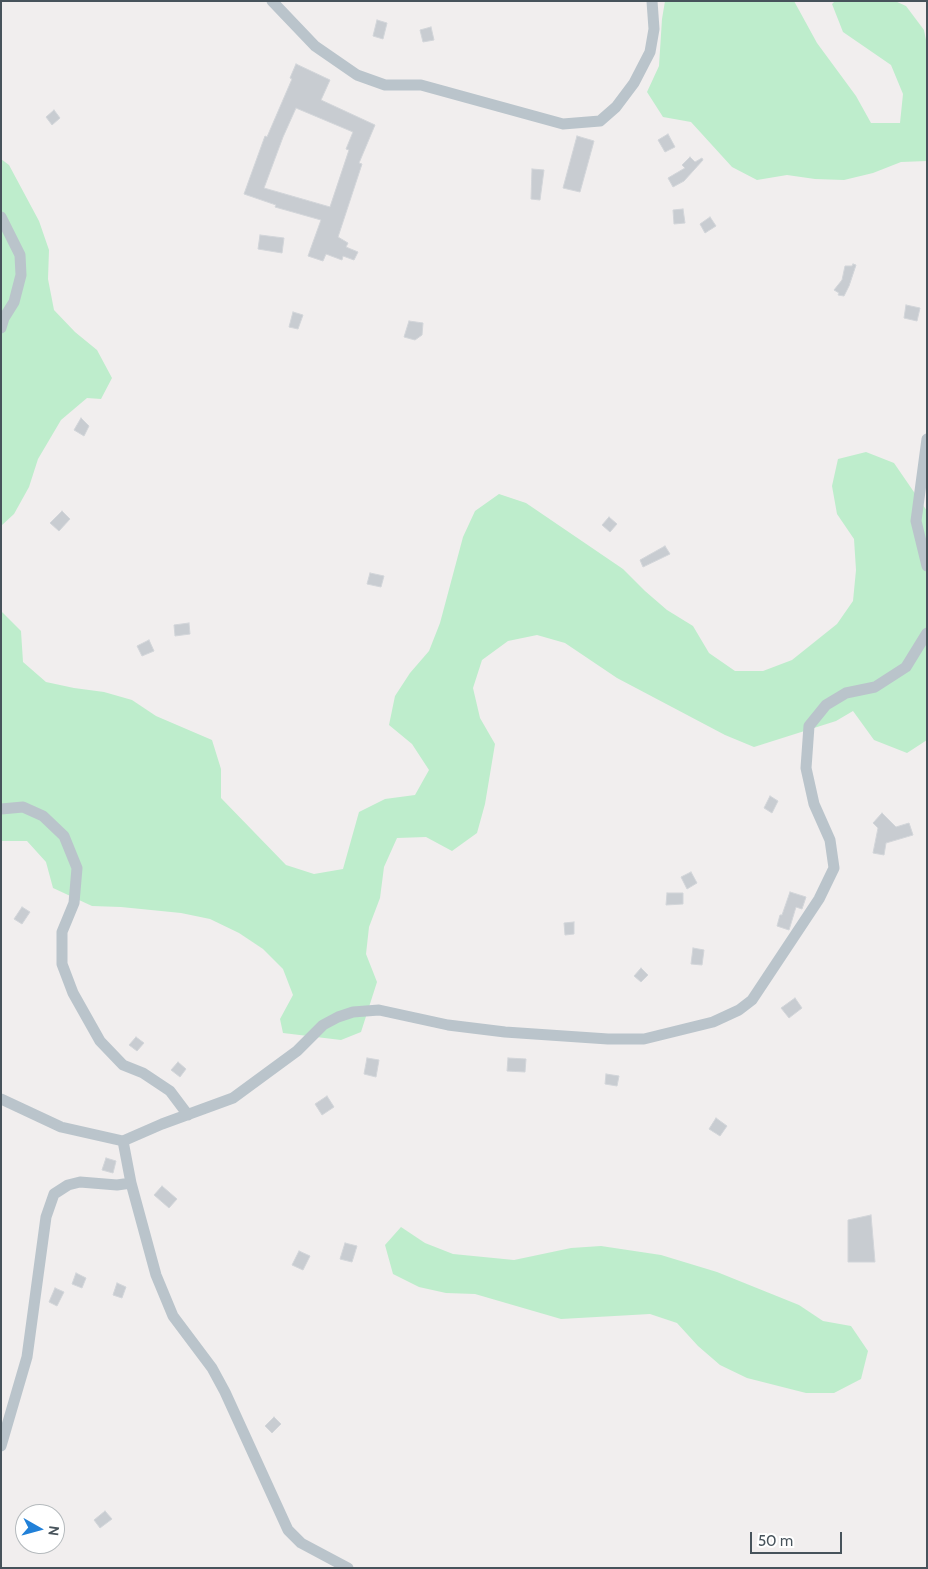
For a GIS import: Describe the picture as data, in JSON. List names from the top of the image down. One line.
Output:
{"scale_bar":"50 m","north":"right"}
